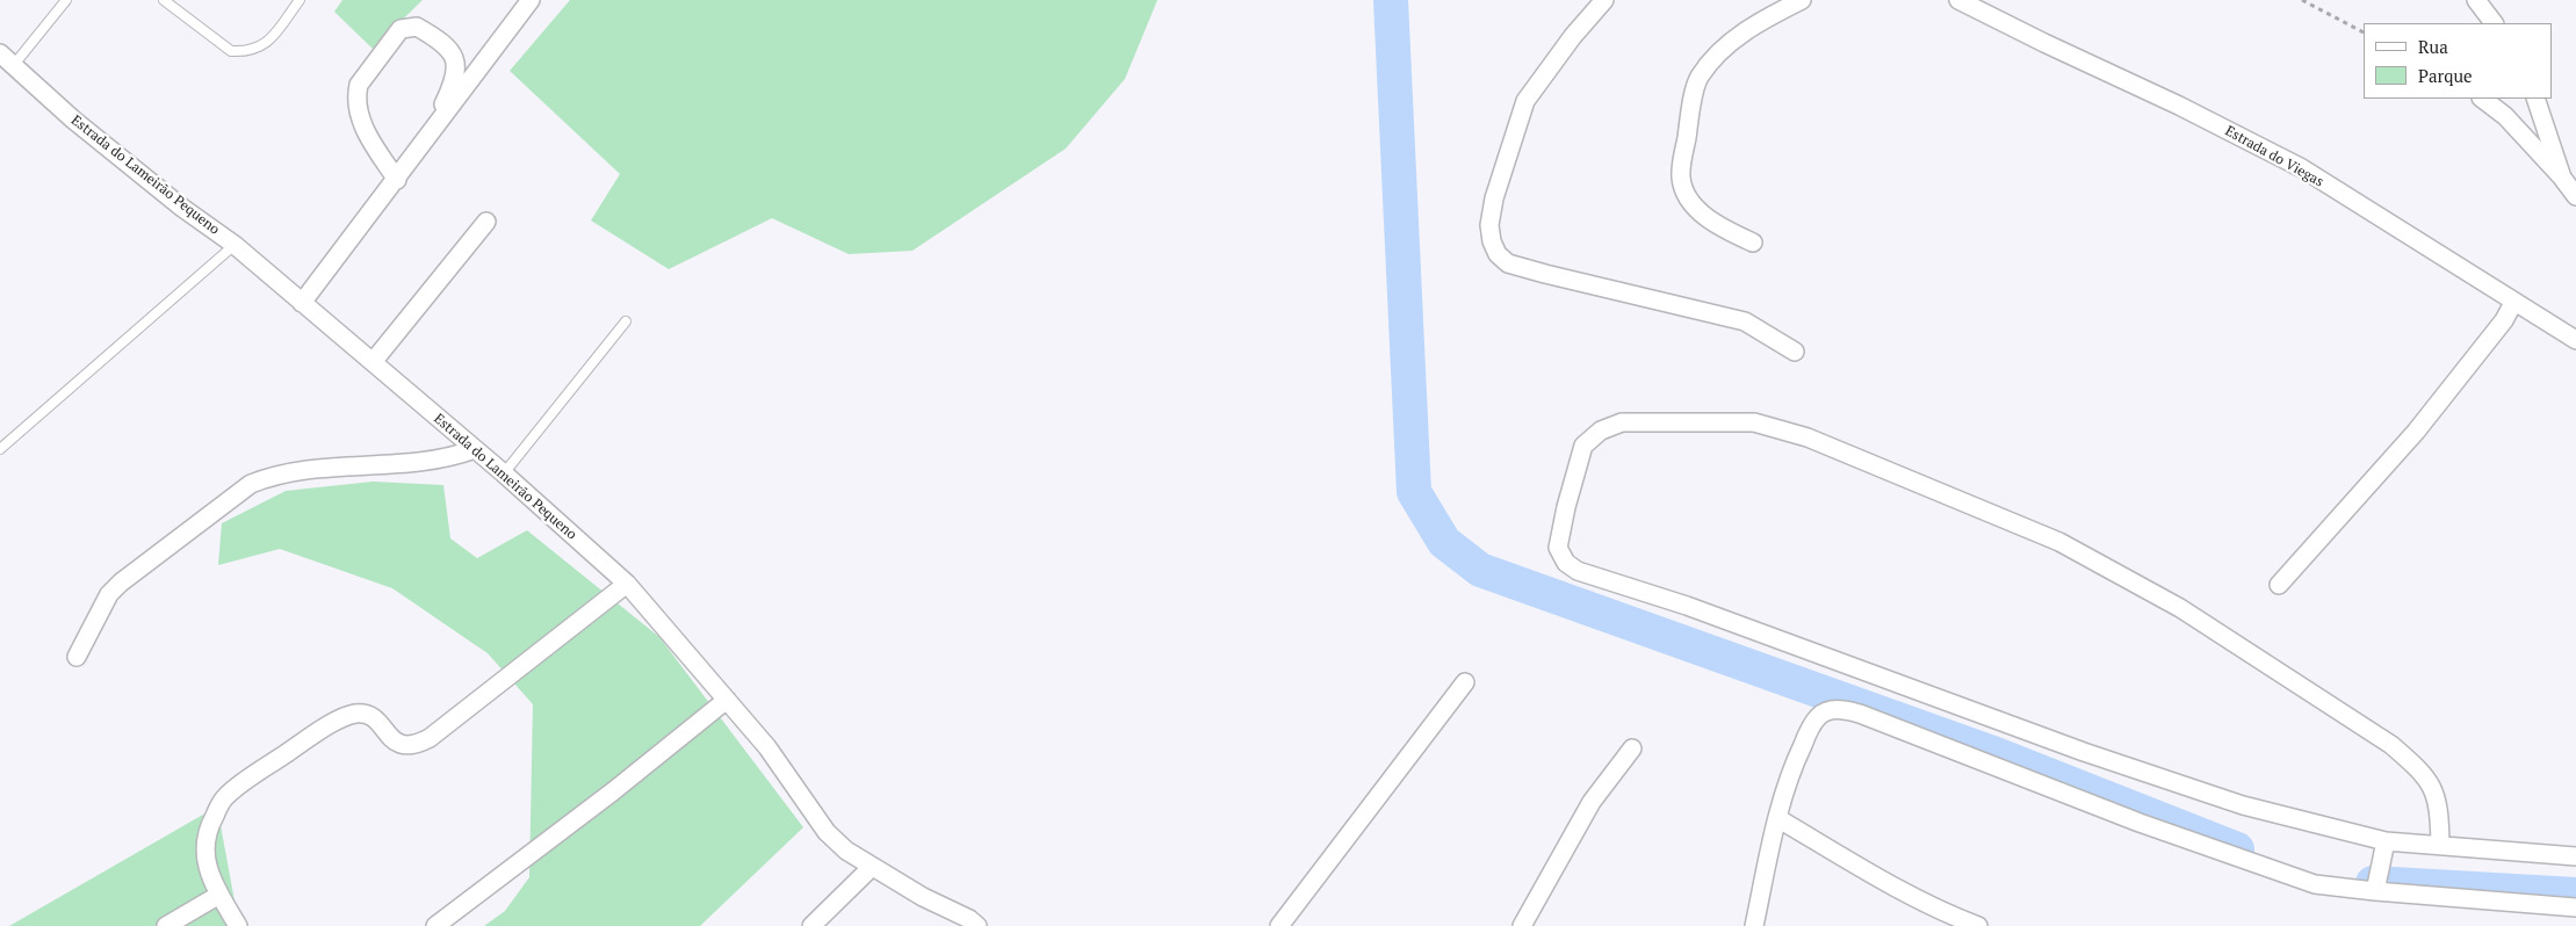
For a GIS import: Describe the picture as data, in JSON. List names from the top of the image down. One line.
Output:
{"streets":{"street":["Estrada do Viegas","Estrada do Lameirão Pequeno"]},"legend":["Rua","Parque"]}
